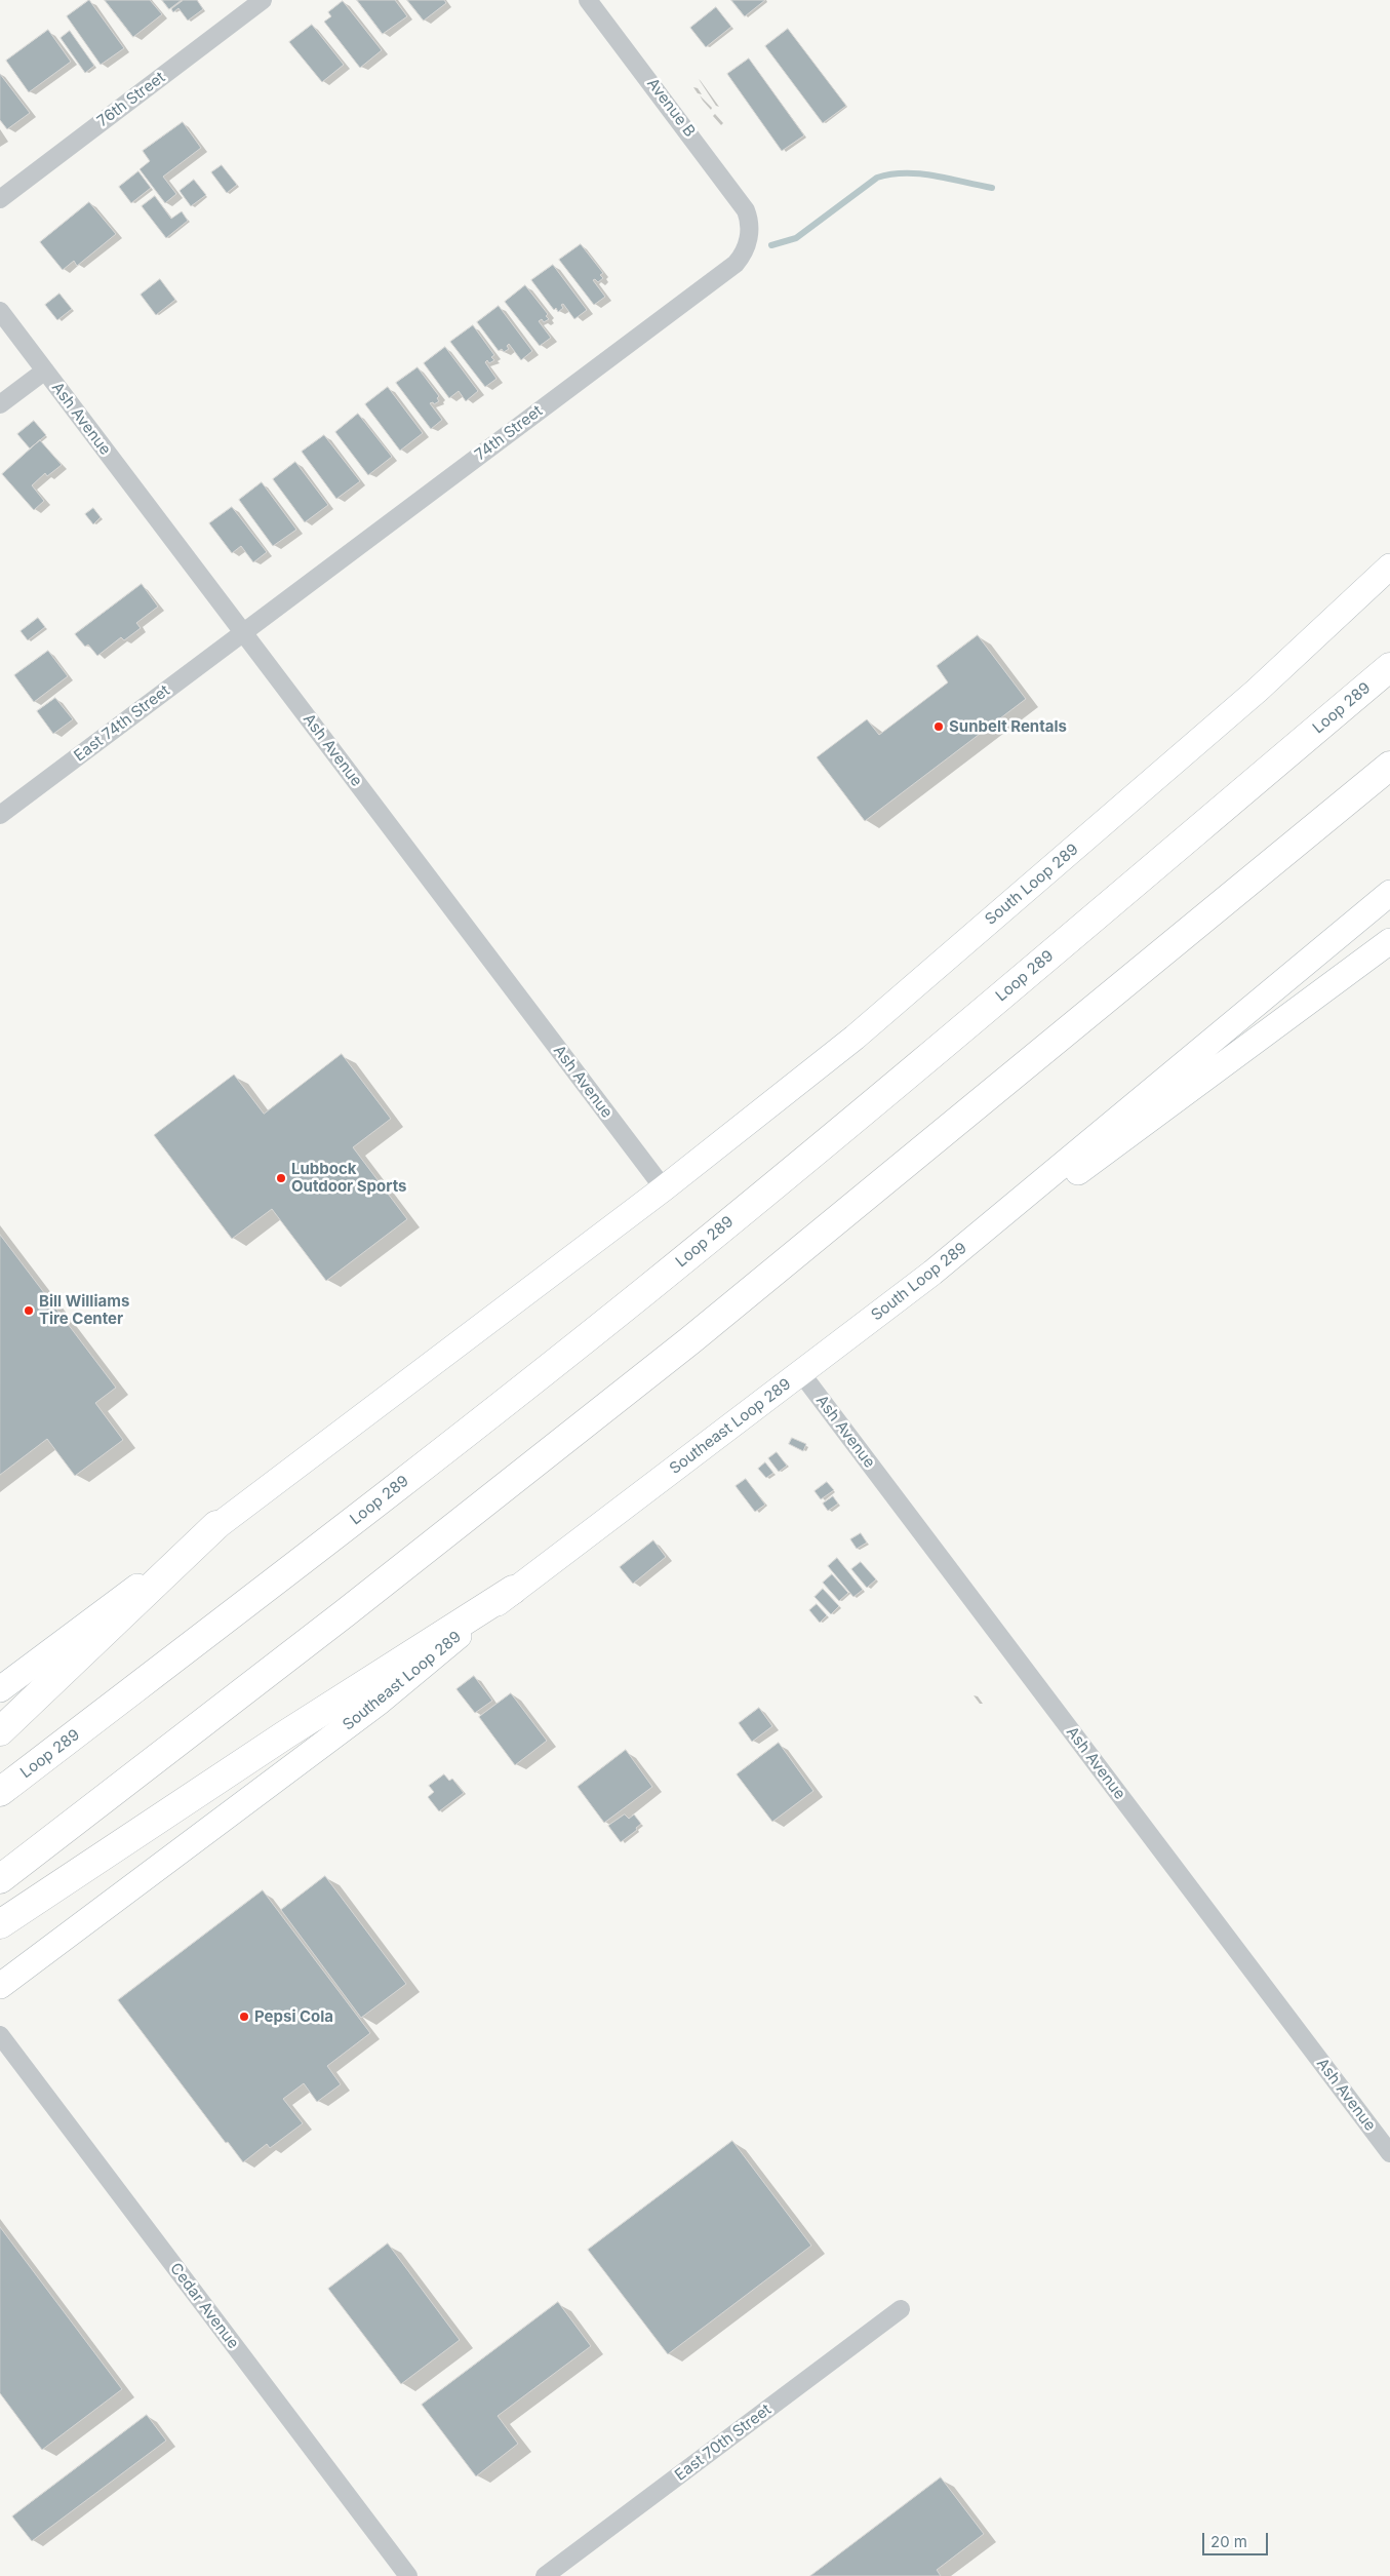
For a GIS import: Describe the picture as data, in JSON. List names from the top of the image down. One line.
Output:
{"streets":{"highway":["Loop 289"],"main road":["South Loop 289","Southeast Loop 289"],"street":["76th Street","Avenue B","Ash Avenue","74th Street","East 74th Street","Cedar Avenue","East 70th Street"]},"crossings":[["Avenue B","74th Street"],["Ash Avenue","74th Street"],["Ash Avenue","East 74th Street"],["Ash Avenue","South Loop 289"],["Ash Avenue","Southeast Loop 289"],["74th Street","East 74th Street"],["South Loop 289","Southeast Loop 289"]],"places":["Sunbelt Rentals","Lubbock Outdoor Sports","Bill Williams Tire Center","Pepsi Cola"],"scale_bar":"20 m"}
